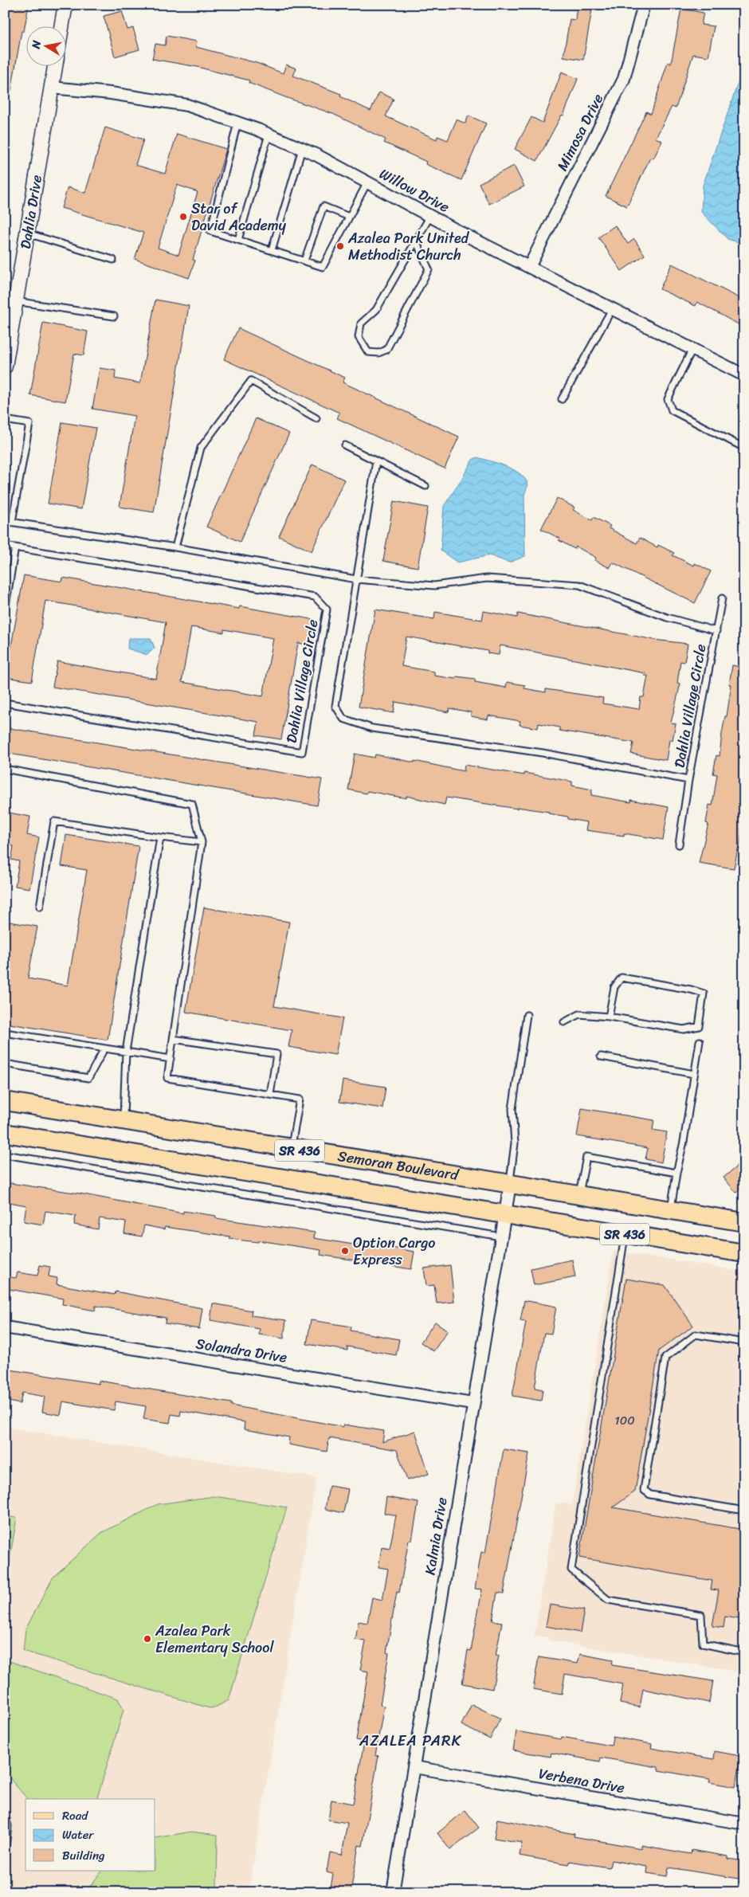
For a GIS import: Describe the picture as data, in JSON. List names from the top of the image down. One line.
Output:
{"streets":{"main road":["SR 436","Semoran Boulevard"],"street":["Mimosa Drive","Willow Drive","Dahlia Drive","Solandra Drive","Kalmia Drive","Verbena Drive"],"lane":["Dahlia Village Circle"]},"crossings":[["Mimosa Drive","Willow Drive"],["Willow Drive","Dahlia Drive"],["SR 436","Kalmia Drive"],["Semoran Boulevard","Kalmia Drive"],["Solandra Drive","Kalmia Drive"],["Kalmia Drive","Verbena Drive"]],"districts":["AZALEA PARK"],"places":["Star of David Academy","Azalea Park United Methodist Church","Option Cargo Express","Azalea Park Elementary School"],"house_numbers":["100"],"legend":["Road","Water","Building"],"north":"left"}
